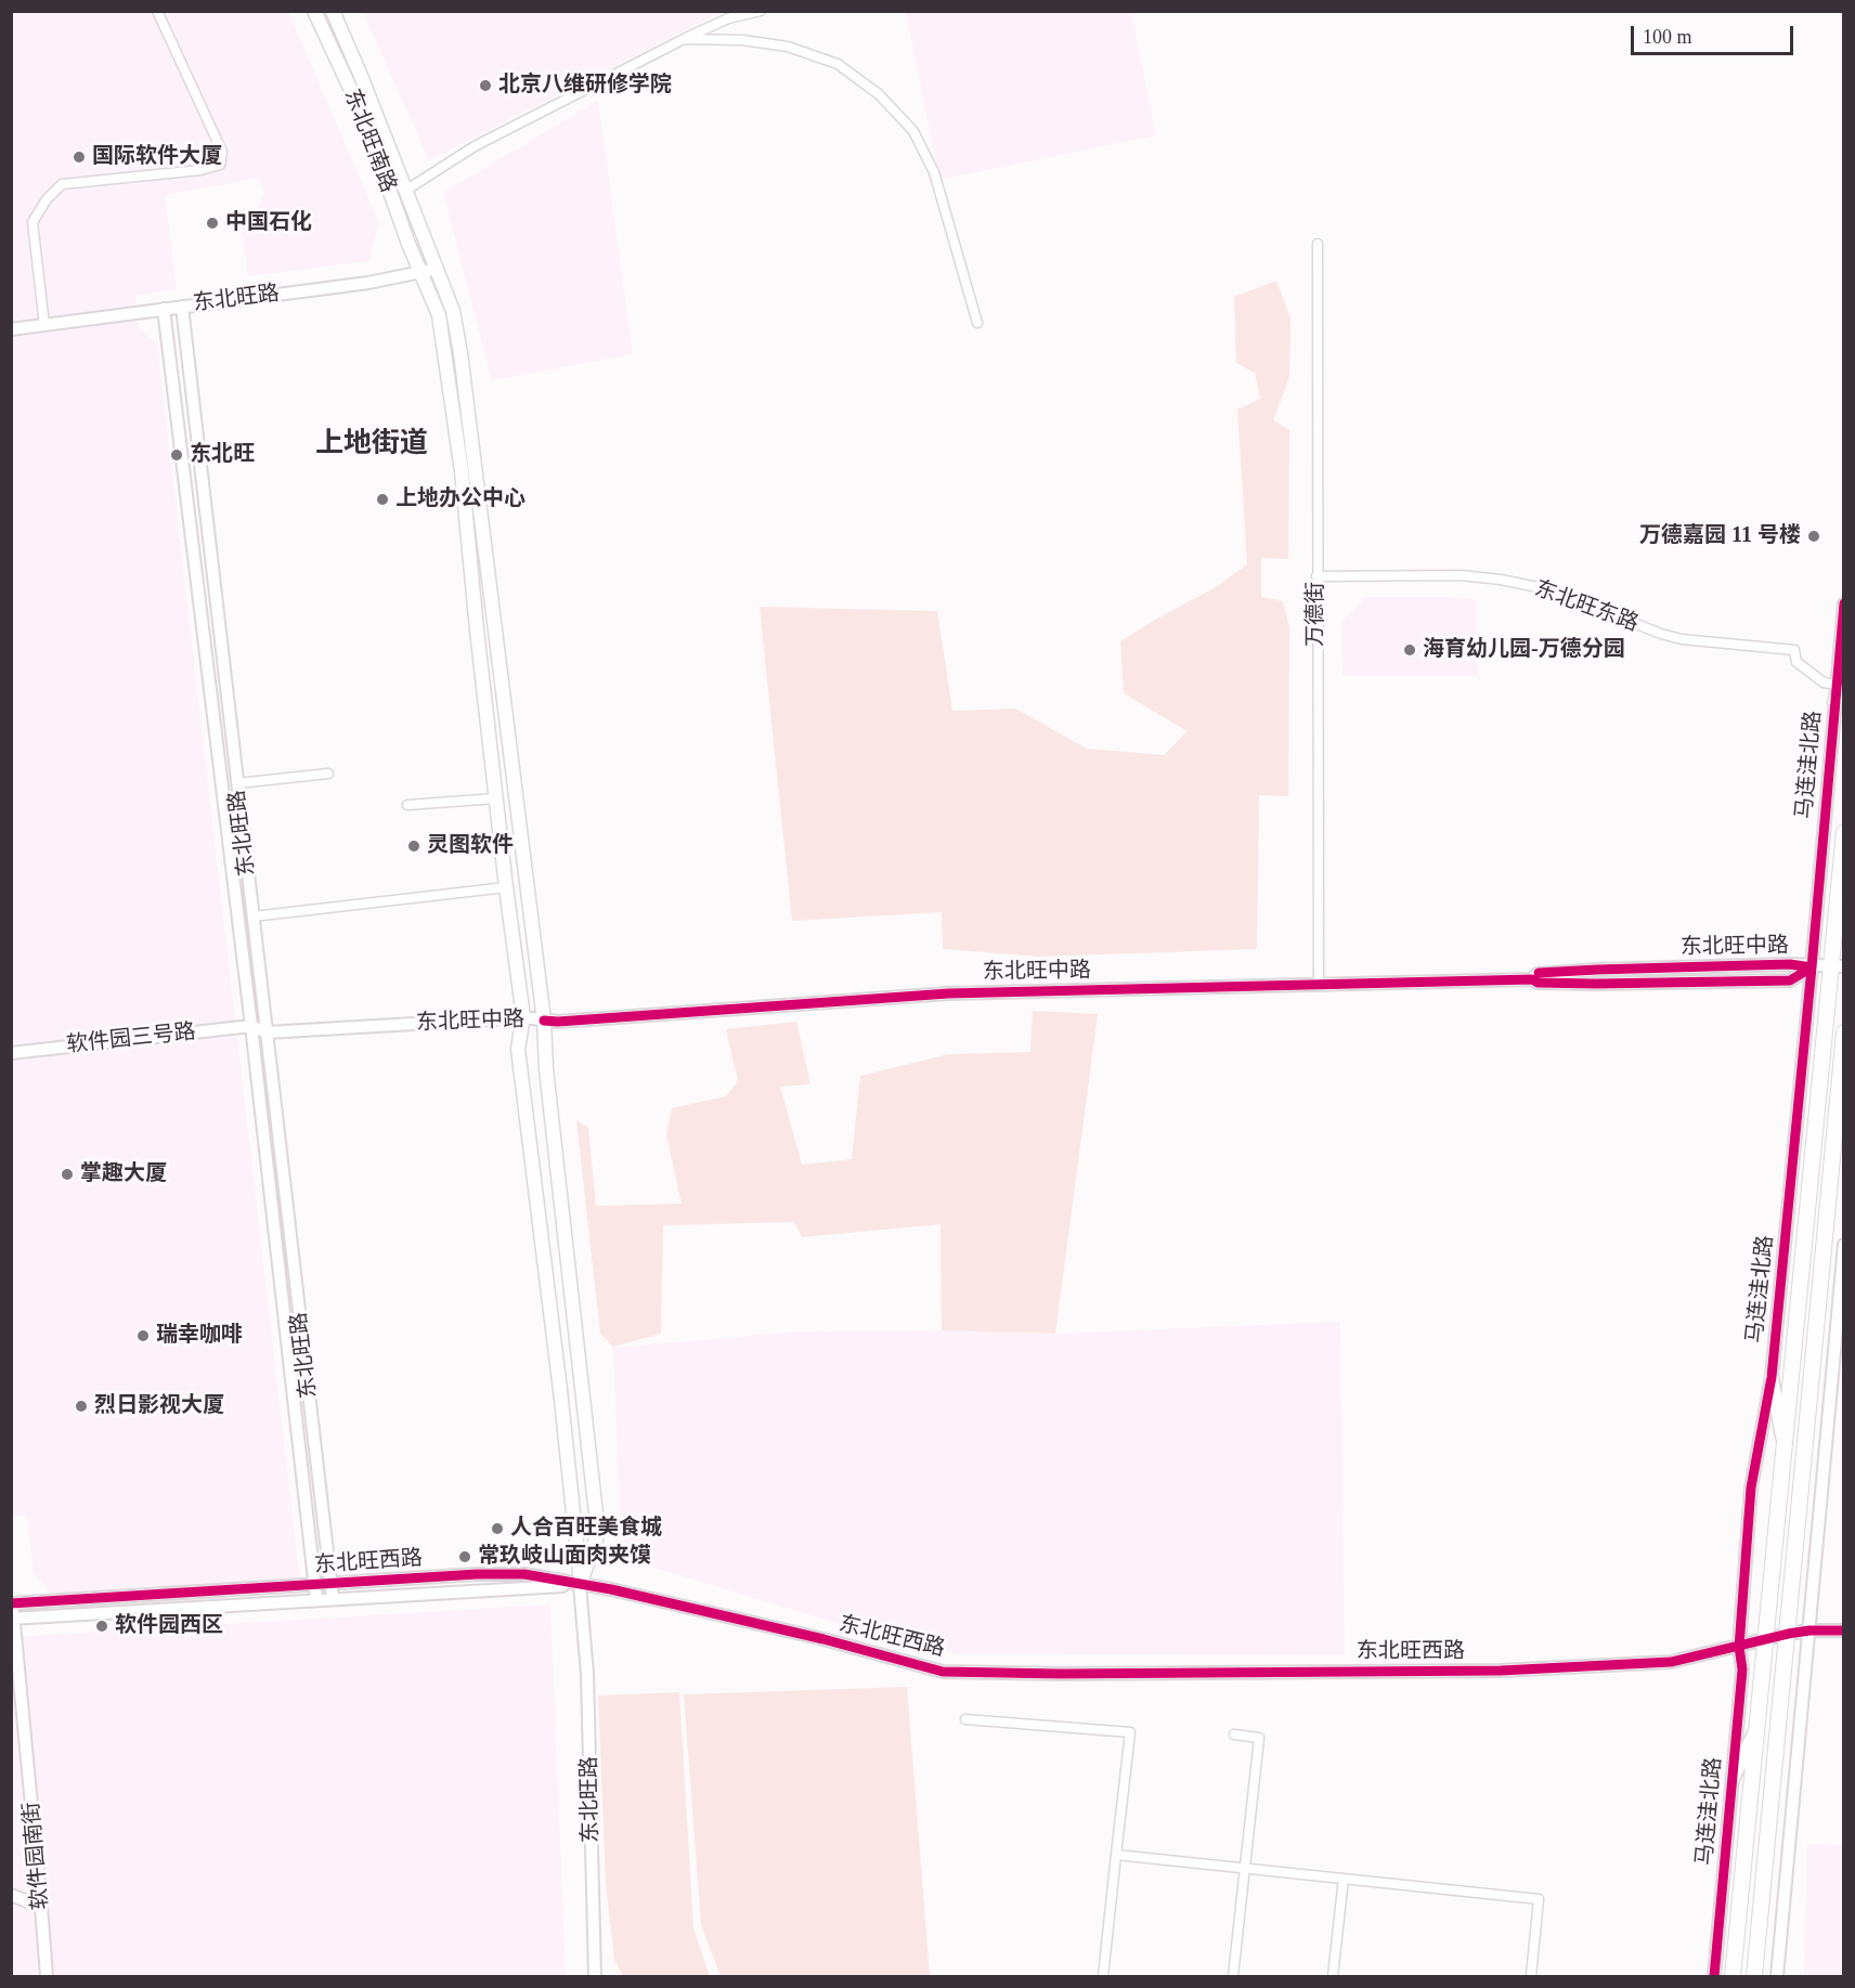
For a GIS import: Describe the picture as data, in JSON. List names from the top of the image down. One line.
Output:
{"streets":{"main road":["东北旺南路","东北旺路","马连洼北路"],"street":["东北旺东路","万德街","东北旺中路","软件园三号路","东北旺西路","软件园南街"]},"crossings":[["东北旺南路","东北旺路"],["东北旺路","东北旺中路"],["东北旺路","软件园三号路"],["东北旺路","东北旺西路"],["东北旺东路","万德街"],["东北旺东路","马连洼北路"],["万德街","东北旺中路"],["马连洼北路","东北旺中路"],["马连洼北路","东北旺西路"],["东北旺西路","软件园南街"]],"districts":["上地街道"],"places":["北京八维研修学院","国际软件大厦","中国石化","东北旺","上地办公中心","万德嘉园 11 号楼","海育幼儿园-万德分园","灵图软件","掌趣大厦","瑞幸咖啡","烈日影视大厦","人合百旺美食城","常玖岐山面肉夹馍","软件园西区"],"scale_bar":"100 m"}
